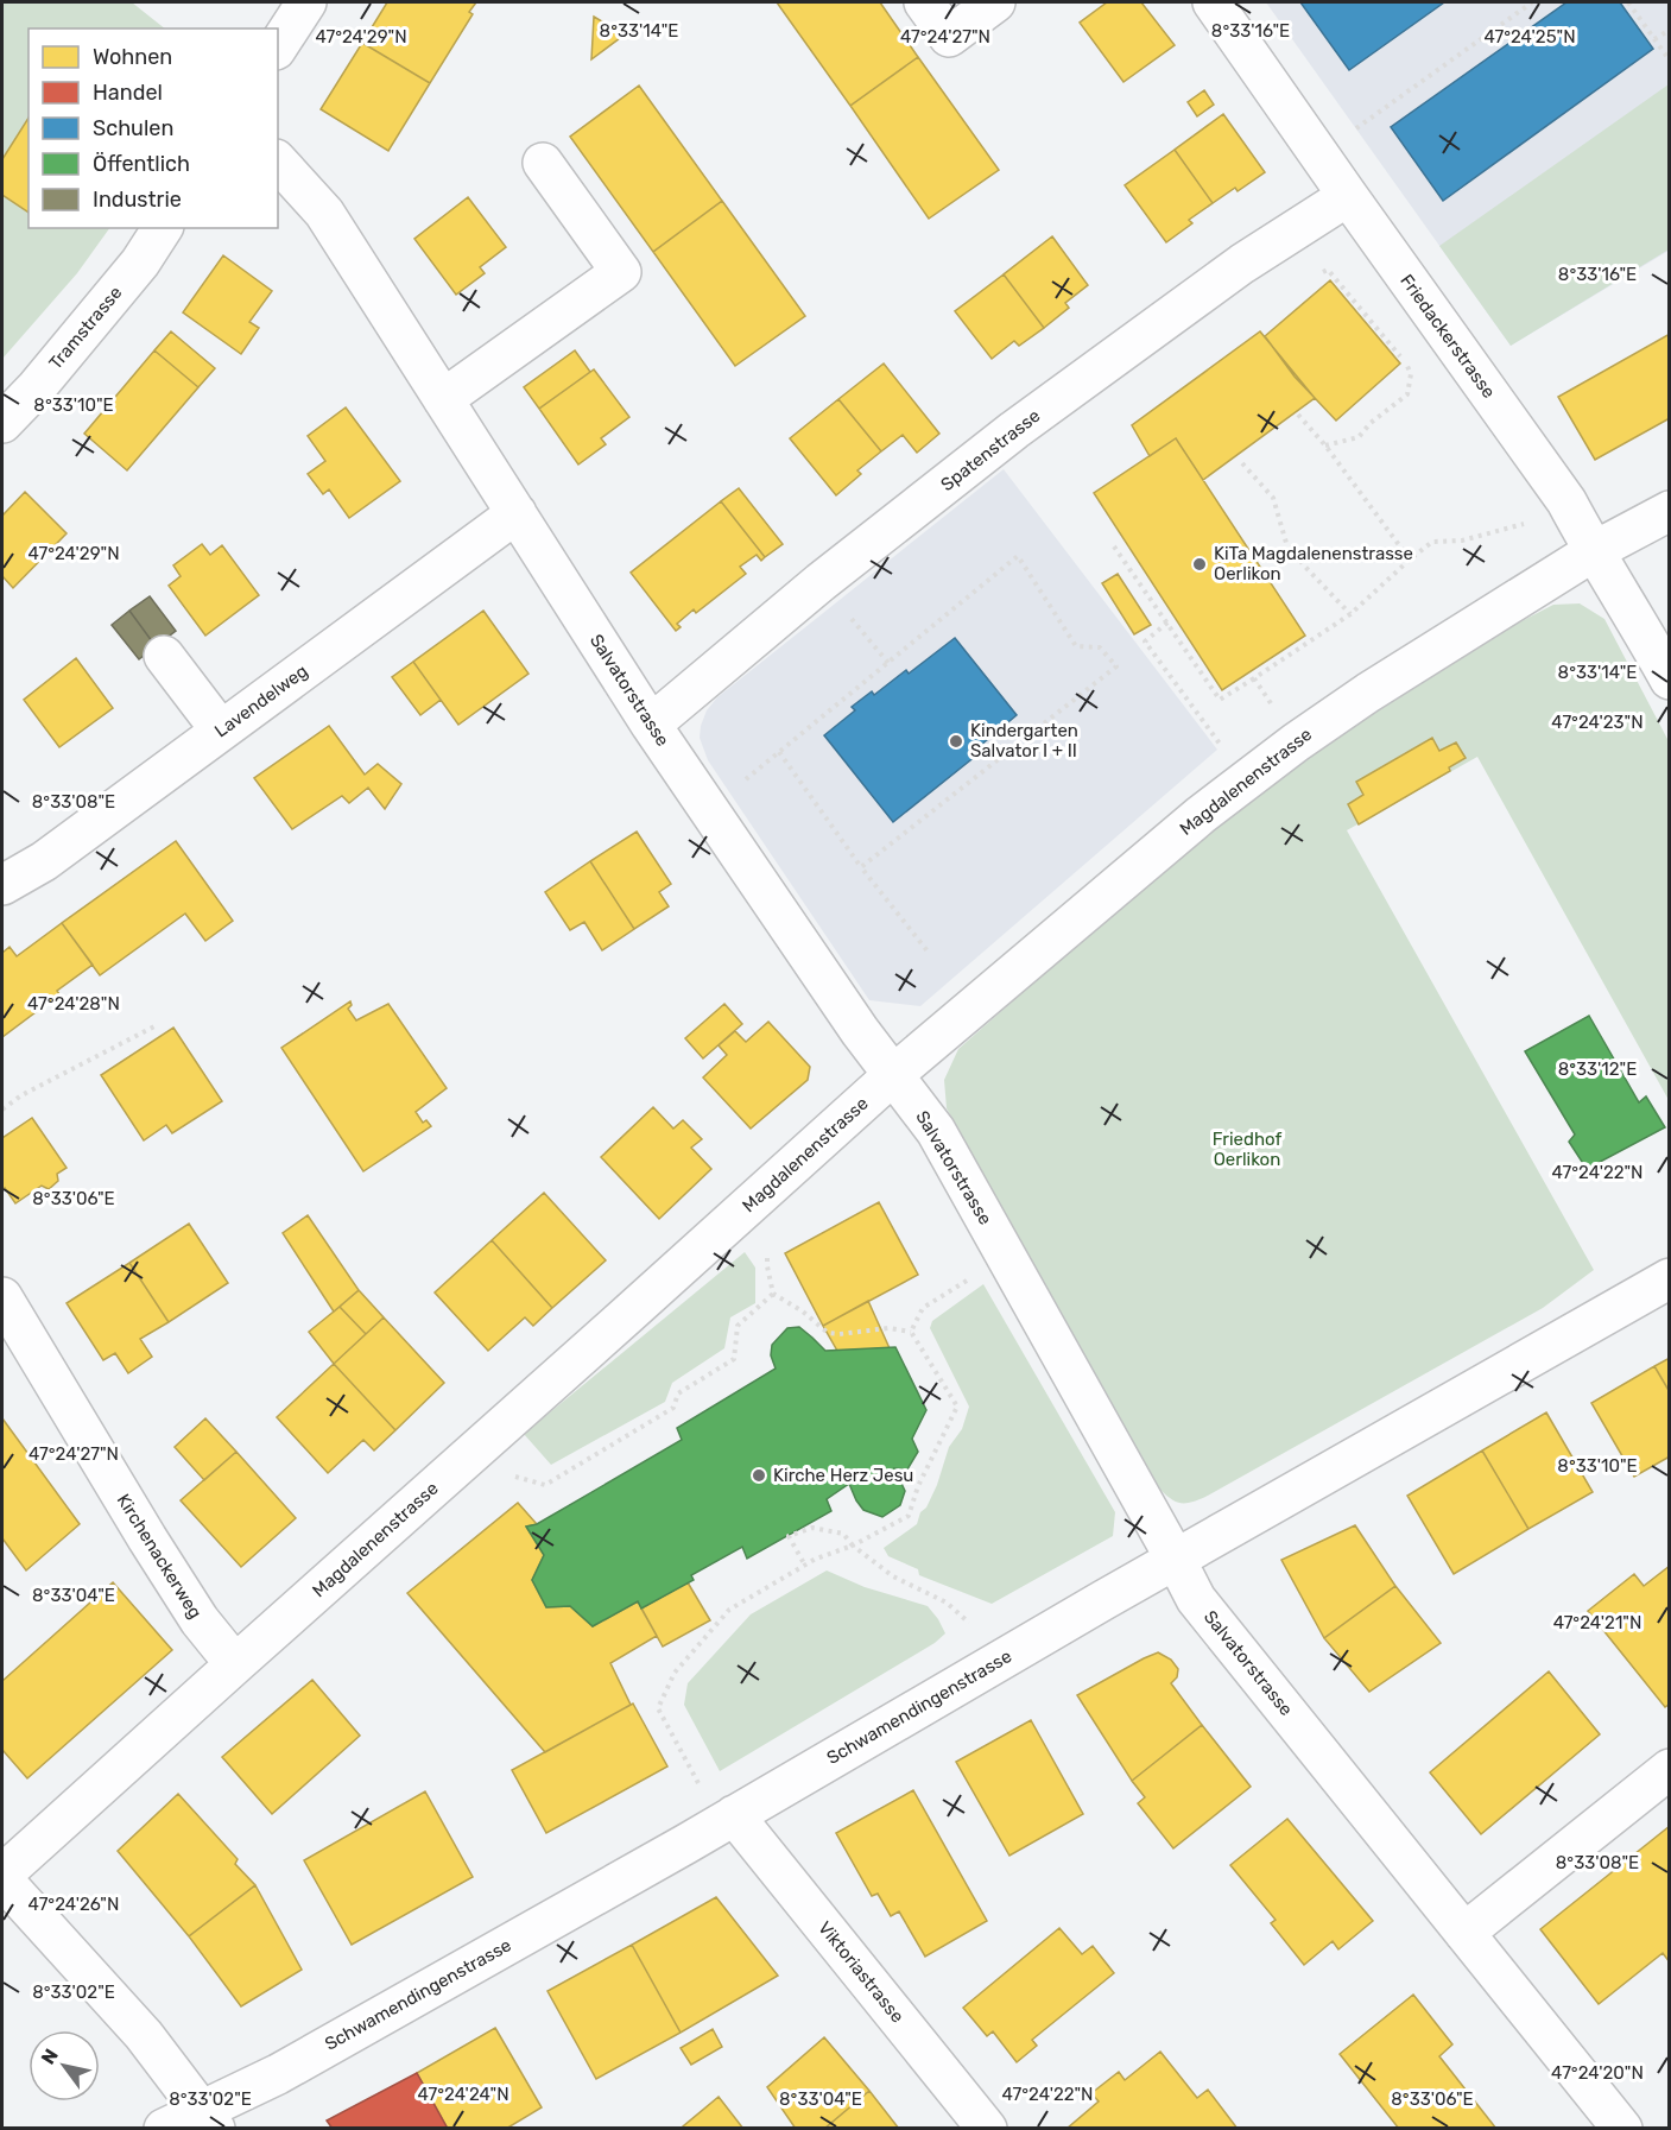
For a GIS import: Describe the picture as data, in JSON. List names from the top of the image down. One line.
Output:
{"streets":{"street":["Tramstrasse","Friedackerstrasse","Spatenstrasse","Salvatorstrasse","Lavendelweg","Magdalenenstrasse","Kirchenackerweg","Schwamendingenstrasse","Viktoriastrasse"]},"crossings":[["Friedackerstrasse","Spatenstrasse"],["Friedackerstrasse","Magdalenenstrasse"],["Spatenstrasse","Salvatorstrasse"],["Salvatorstrasse","Lavendelweg"],["Salvatorstrasse","Magdalenenstrasse"],["Salvatorstrasse","Schwamendingenstrasse"],["Magdalenenstrasse","Kirchenackerweg"],["Schwamendingenstrasse","Viktoriastrasse"]],"parks":["Friedhof Oerlikon"],"places":["KiTa Magdalenenstrasse Oerlikon","Kindergarten Salvator I + II","Kirche Herz Jesu"],"legend":["Wohnen","Handel","Schulen","Öffentlich","Industrie"],"north":"top left","coordinates":["8°33'14\"E","8°33'16\"E","47°24'29\"N","47°24'27\"N","47°24'25\"N","8°33'10\"E","47°24'23\"N","8°33'08\"E","47°24'28\"N","8°33'12\"E","47°24'22\"N","8°33'06\"E","8°33'04\"E","47°24'21\"N","47°24'26\"N","8°33'02\"E","47°24'20\"N","47°24'24\"N"]}
